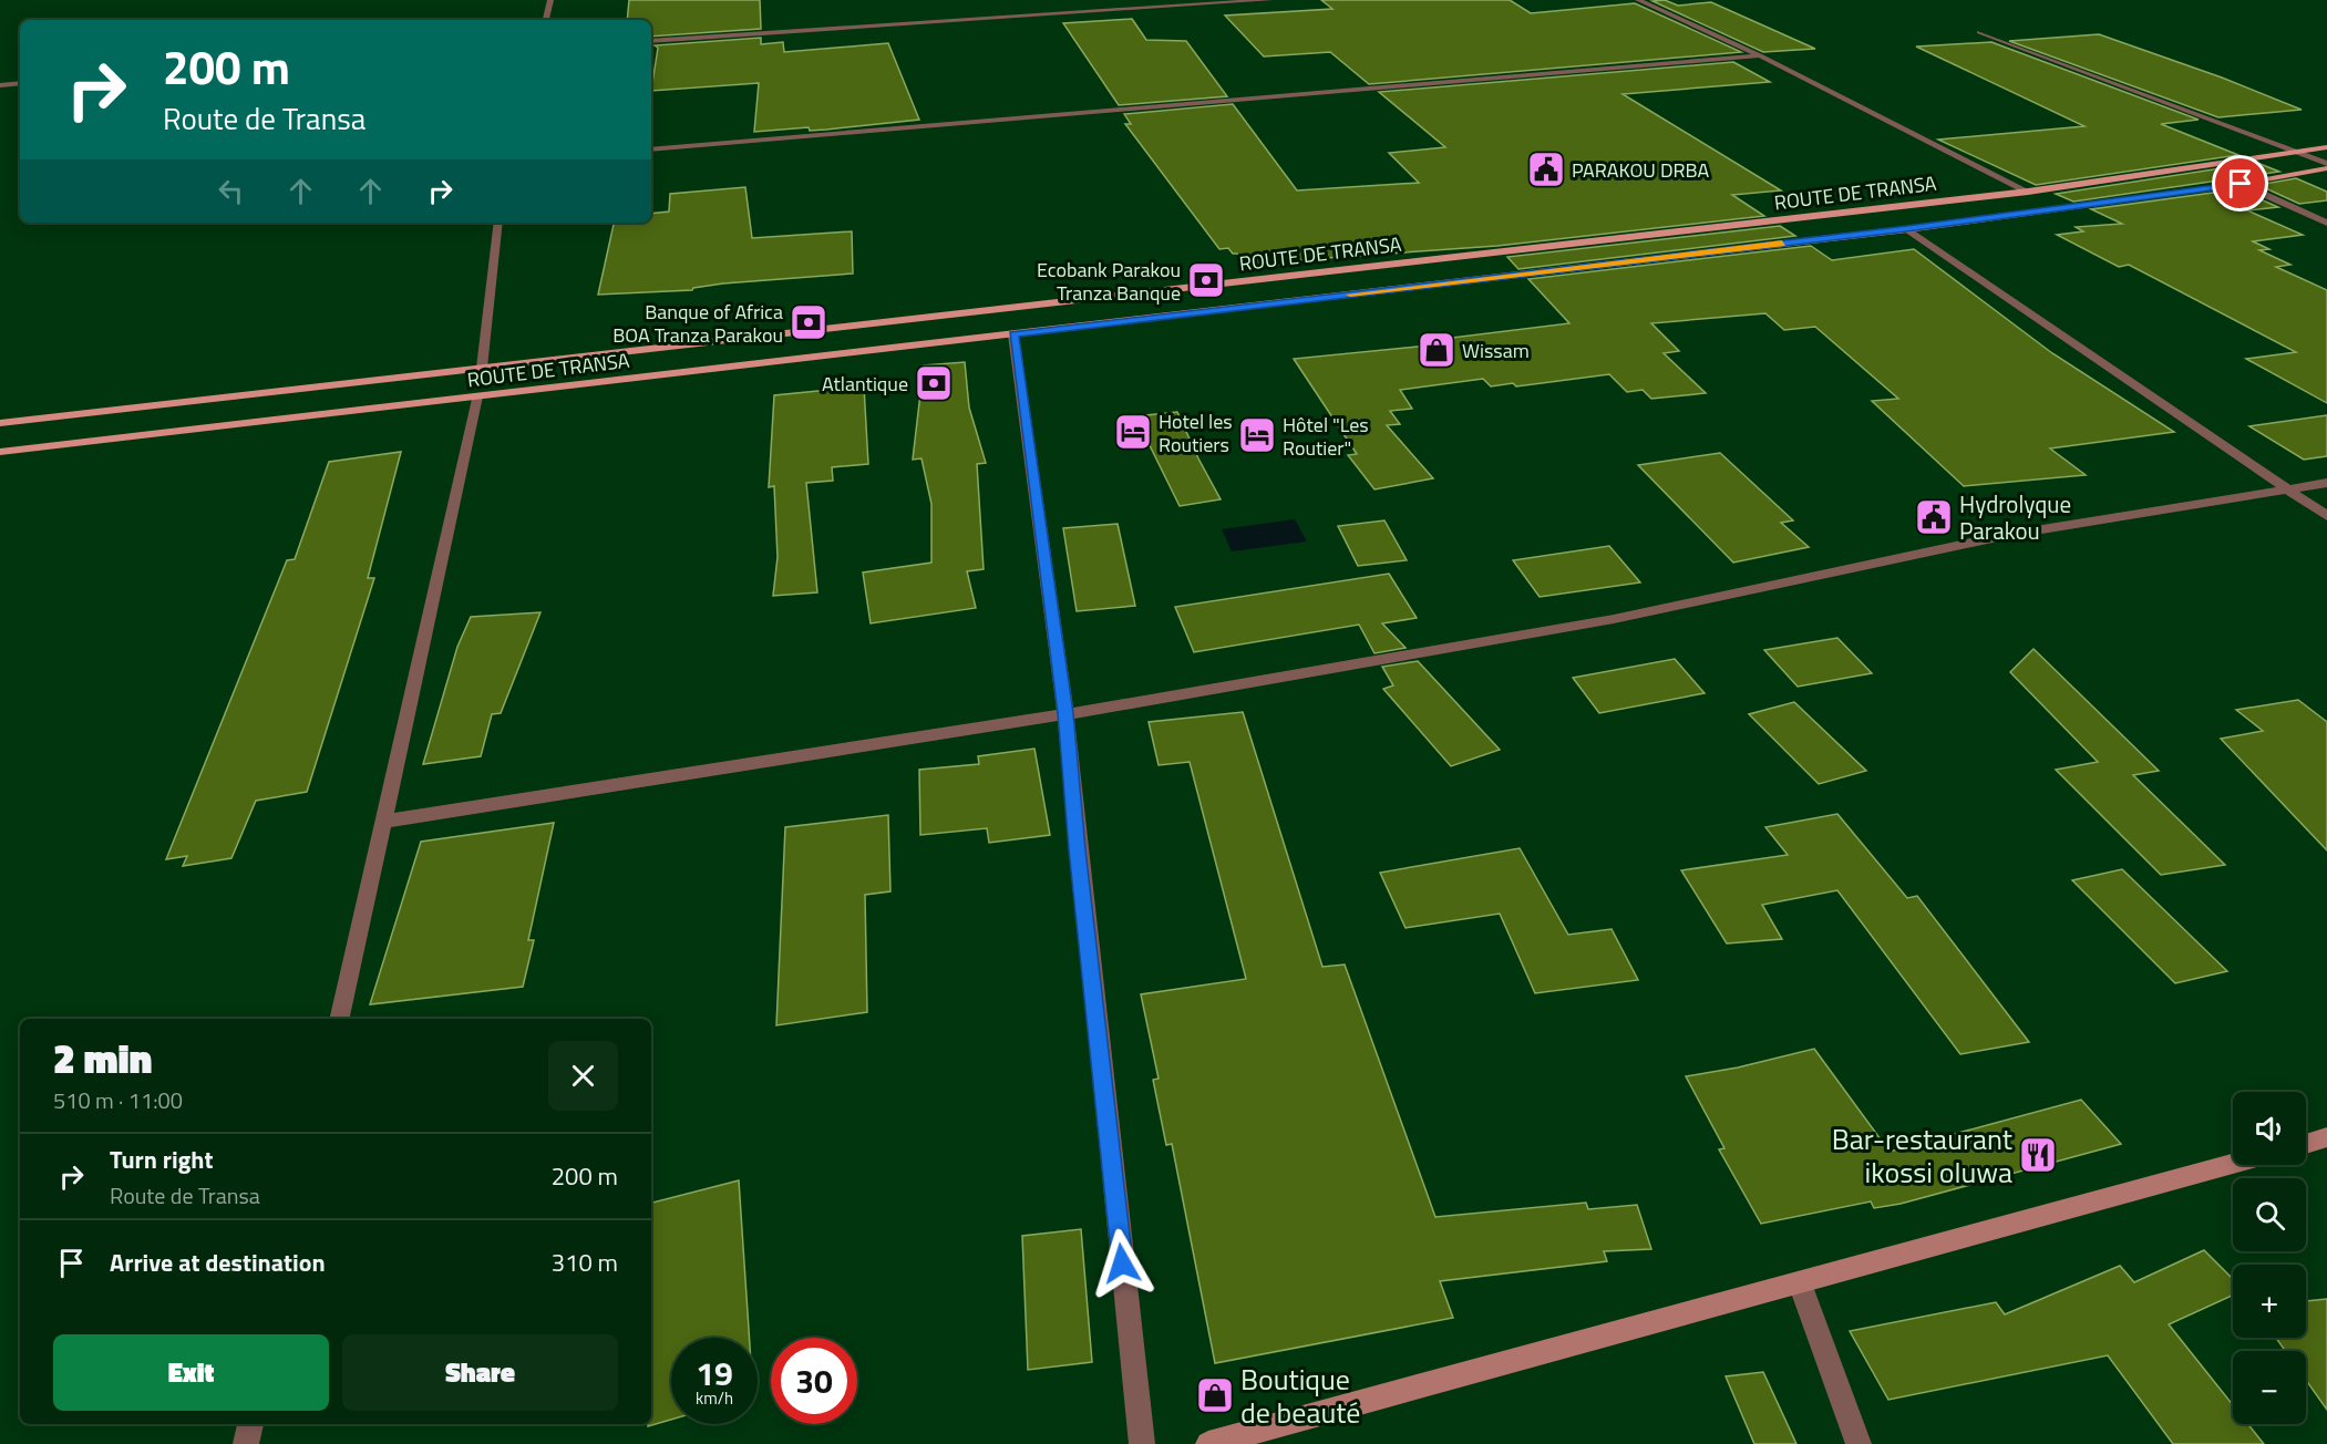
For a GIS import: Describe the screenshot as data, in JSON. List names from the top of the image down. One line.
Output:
{"streets":{"main road":["ROUTE DE TRANSA"]},"places":{"public building":["PARAKOU DRBA","Hydrolyque Parakou"],"bank":["Ecobank Parakou Tranza Banque","Banque of Africa BOA Tranza Parakou","Atlantique"],"shop":["Wissam","Boutique de beauté"],"hotel":["Hotel les Routiers","Hôtel \"Les Routier\""],"restaurant":["Bar-restaurant ikossi oluwa"]},"page":{"turn":["200 m","Route de Transa"],"heading":["2 min","510 m · 11:00"],"map_buttons":["+","−"],"list":[{"name":"Turn right","note":"Route de Transa","value":"200 m"},{"name":"Arrive at destination","value":"310 m"}],"buttons":["Exit","Share"],"speed":"19 km/h","limit":"30"}}
